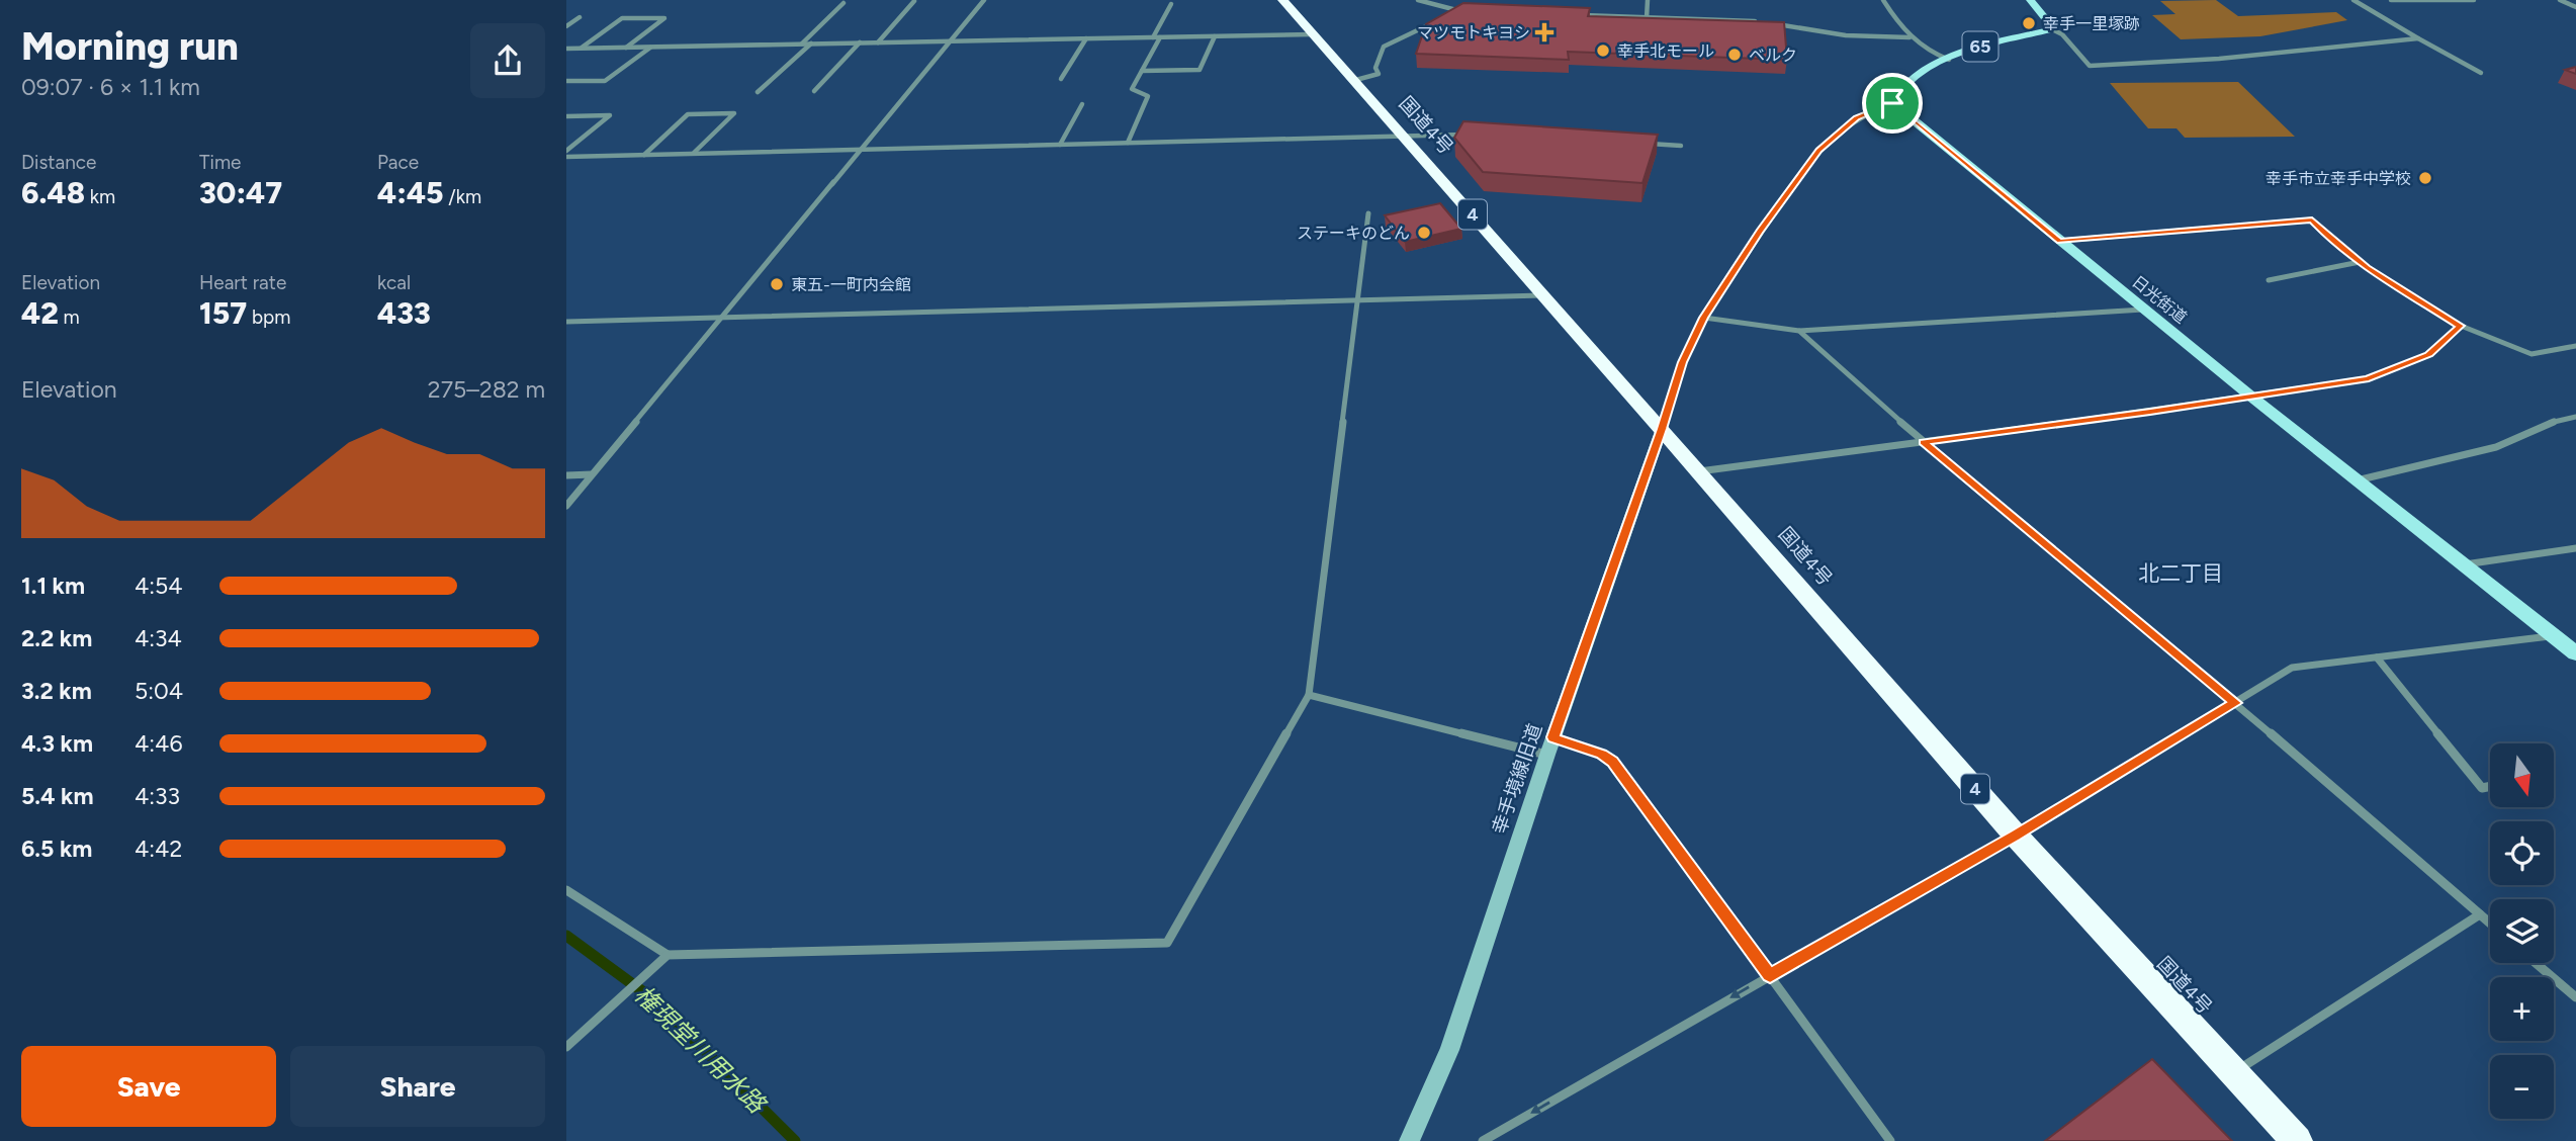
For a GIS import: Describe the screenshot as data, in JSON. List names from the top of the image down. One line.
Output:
{"streets":{"highway":["国道4号","4"],"main road":["65","日光街道"],"street":["幸手境線旧道"]},"crossings":[["65","日光街道"],["国道4号","幸手境線旧道"]],"districts":["北二丁目"],"water":["権現堂川用水路"],"places":{"other":["幸手一里塚跡","幸手北モール","ベルク","幸手市立幸手中学校","ステーキのどん","東五-一町内会館"],"health":["マツモトキヨシ"]},"north":"bottom","page":{"heading":["Morning run","09:07 · 6 × 1.1 km"],"stats":[["Distance","6.48 km"],["Time","30:47"],["Pace","4:45 /km"],["Elevation","42 m"],["Heart rate","157 bpm"],["kcal","433"]],"chart":["Elevation","275–282 m"],"list":[{"name":"1.1 km","note":"4:54"},{"name":"2.2 km","note":"4:34"},{"name":"3.2 km","note":"5:04"},{"name":"4.3 km","note":"4:46"},{"name":"5.4 km","note":"4:33"},{"name":"6.5 km","note":"4:42"}],"map_buttons":["+","−"],"buttons":["Save","Share"]}}
